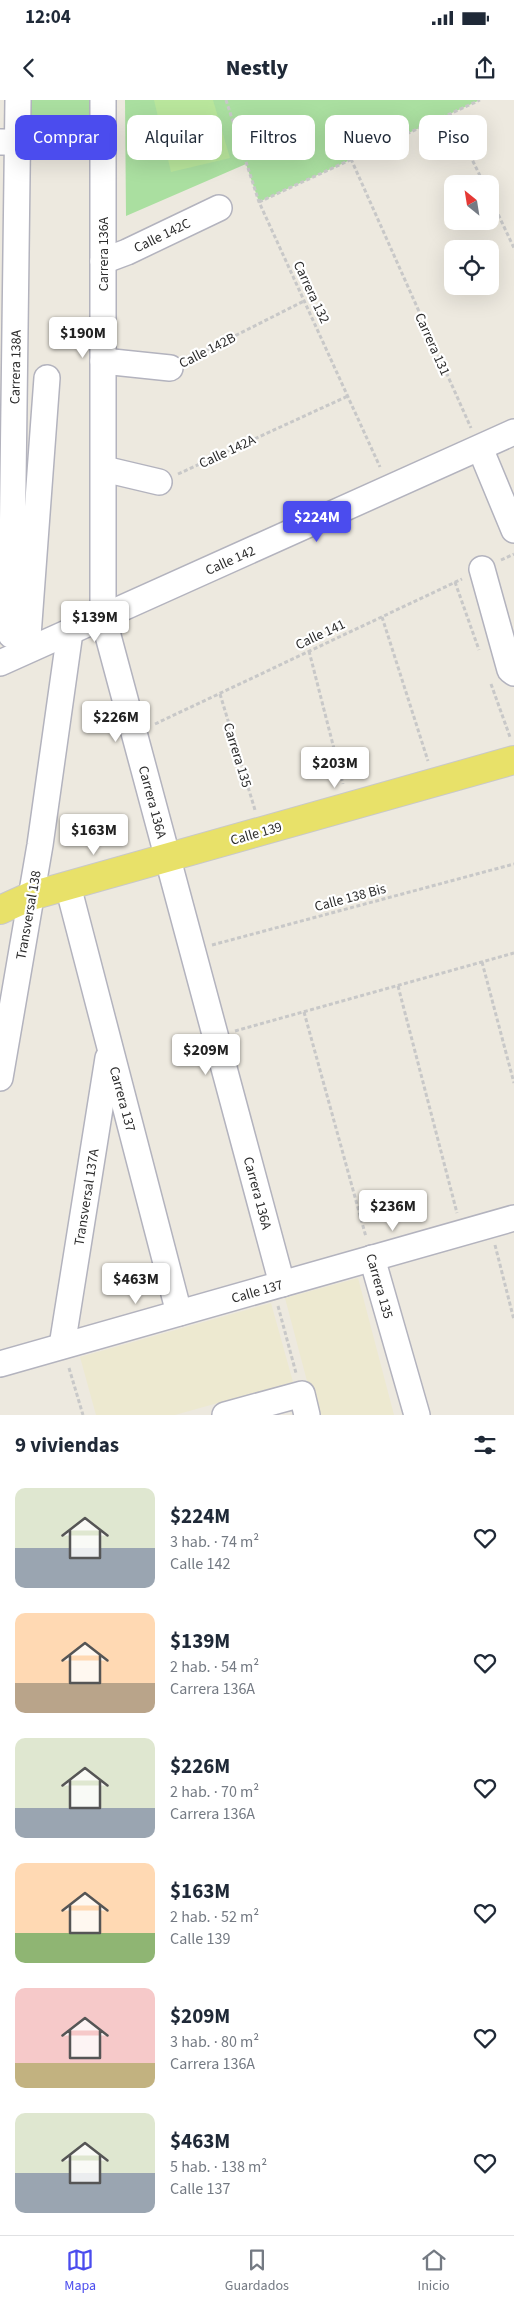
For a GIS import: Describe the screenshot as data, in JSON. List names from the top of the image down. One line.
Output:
{"streets":{"main road":["Calle 139"],"street":["Calle 142C","Carrera 136A","Calle 142B","Carrera 138A","Calle 142","Carrera 135","Transversal 138","Carrera 137","Transversal 137A","Calle 137"],"path":["Carrera 132","Carrera 131","Calle 142A","Calle 141","Calle 138 Bis"]},"crossings":[["Calle 142C","Carrera 136A"],["Carrera 136A","Calle 142B"],["Carrera 136A","Calle 142"],["Carrera 136A","Calle 141"],["Carrera 136A","Calle 139"],["Carrera 136A","Calle 138 Bis"],["Carrera 136A","Calle 137"],["Carrera 132","Calle 142B"],["Carrera 132","Calle 142A"],["Carrera 132","Calle 142"],["Carrera 131","Calle 142"],["Calle 142","Transversal 138"],["Calle 141","Carrera 135"],["Carrera 135","Calle 137"],["Calle 139","Transversal 138"],["Calle 139","Carrera 137"],["Carrera 137","Transversal 137A"],["Carrera 137","Calle 137"],["Transversal 137A","Calle 137"]],"north":"top left","page":{"status":"12:04","header":"Nestly","chip":["Comprar","Alquilar","Filtros","Nuevo","Piso"],"price":["$190M","$224M","$139M","$226M","$203M","$163M","$209M","$236M","$463M"],"heading":"9 viviendas","list":[{"name":"$224M","note":"3 hab. · 74 m² · Calle 142"},{"name":"$139M","note":"2 hab. · 54 m² · Carrera 136A"},{"name":"$226M","note":"2 hab. · 70 m² · Carrera 136A"},{"name":"$163M","note":"2 hab. · 52 m² · Calle 139"},{"name":"$209M","note":"3 hab. · 80 m² · Carrera 136A"},{"name":"$463M","note":"5 hab. · 138 m² · Calle 137"}],"tabs":["Mapa","Guardados","Inicio"]}}
